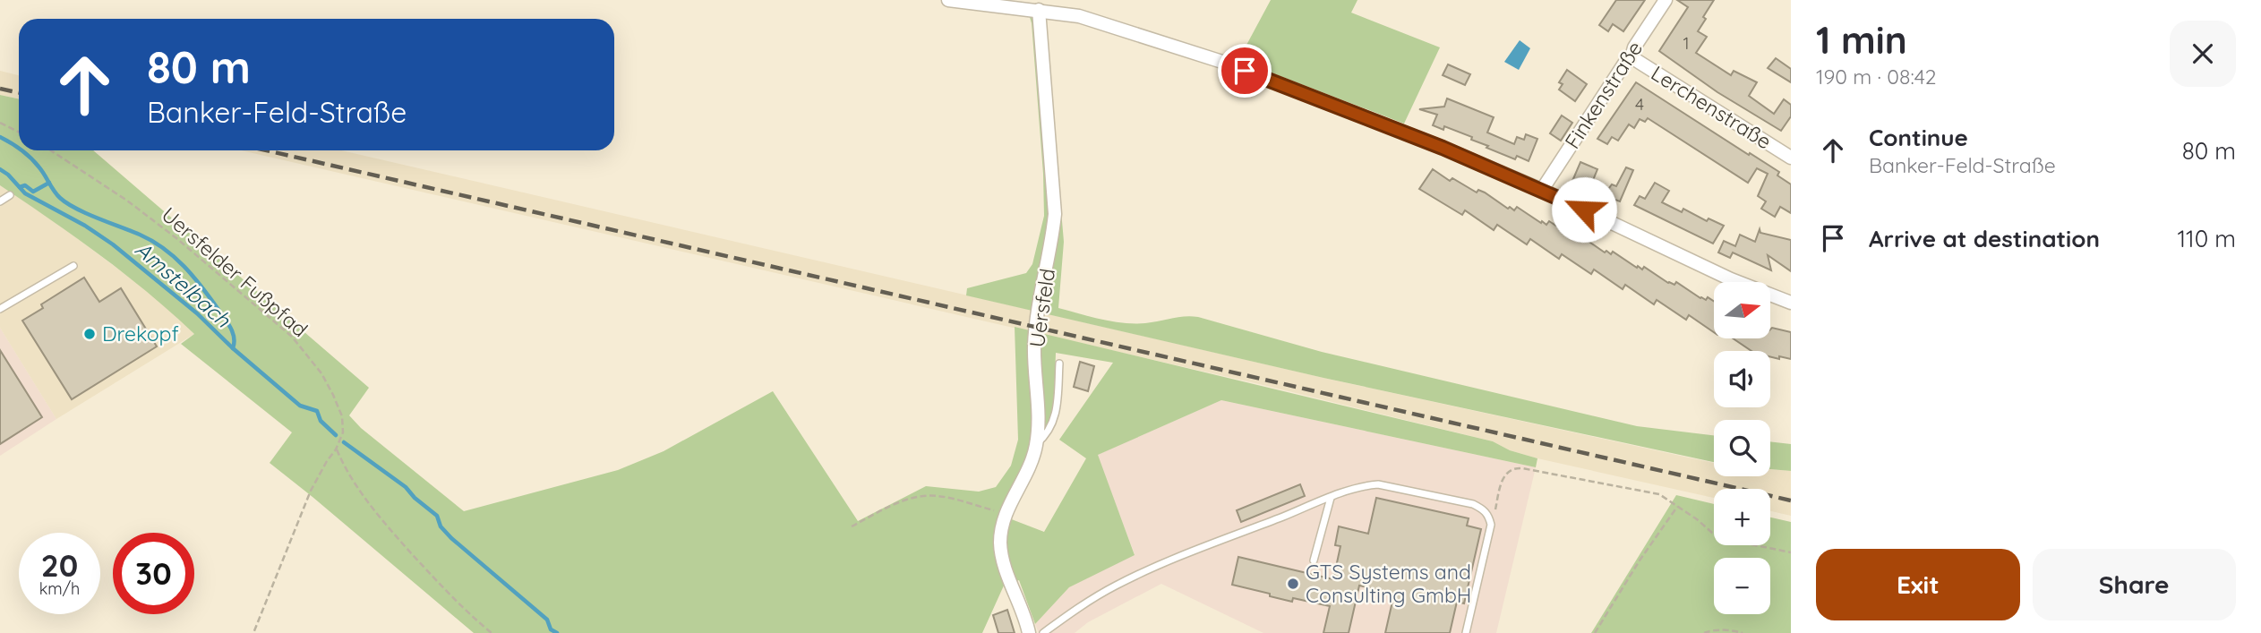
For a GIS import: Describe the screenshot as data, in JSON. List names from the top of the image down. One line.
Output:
{"streets":{"street":["Finkenstraße","Lerchenstraße","Uersfeld"],"path":["Uersfelder Fußpfad"]},"crossings":[["Finkenstraße","Lerchenstraße"]],"water":["Amstelbach"],"places":["Drekopf","GTS Systems and Consulting GmbH"],"house_numbers":["1","4"],"north":"right","page":{"heading":["1 min","190 m · 08:42"],"turn":["80 m","Banker-Feld-Straße"],"list":[{"name":"Continue","note":"Banker-Feld-Straße","value":"80 m"},{"name":"Arrive at destination","value":"110 m"}],"map_buttons":["+","−"],"speed":"20 km/h","limit":"30","buttons":["Exit","Share"]}}
